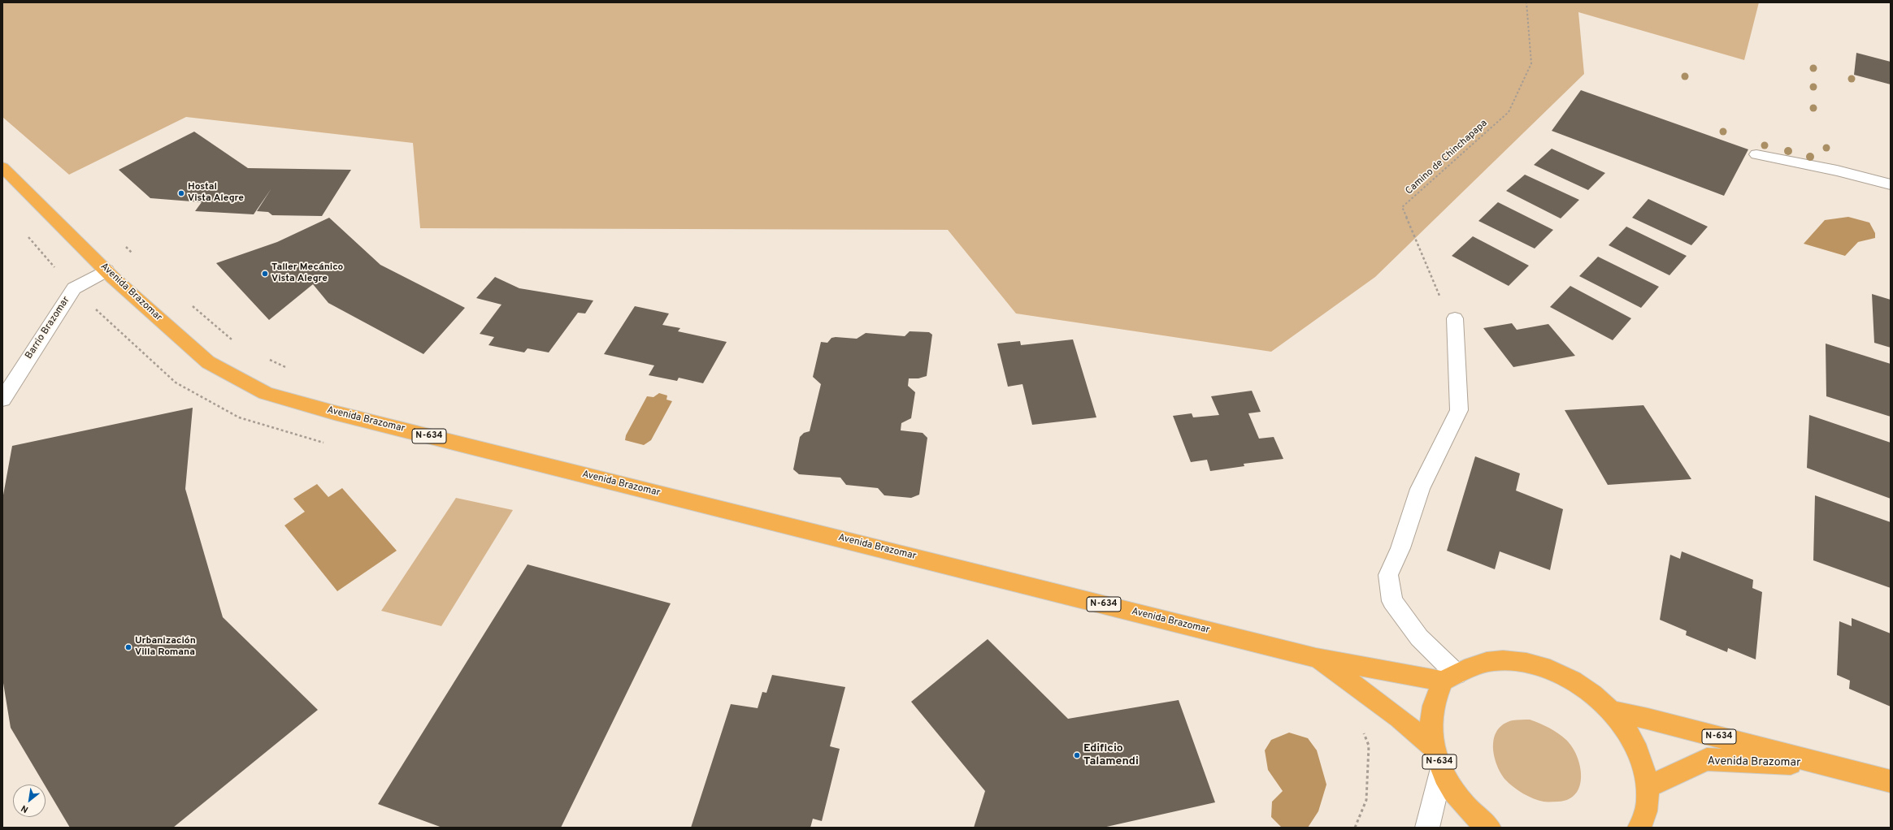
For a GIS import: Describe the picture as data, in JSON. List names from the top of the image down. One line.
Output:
{"streets":{"highway":["Avenida Brazomar","N-634"],"street":["Barrio Brazomar"],"path":["Camino de Chinchapapa"]},"crossings":[["Avenida Brazomar","Barrio Brazomar"],["Avenida Brazomar","N-634"]],"places":["Hostal Vista Alegre","Taller Mecánico Vista Alegre","Urbanización Villa Romana","Edificio Talamendi"],"north":"bottom left"}
